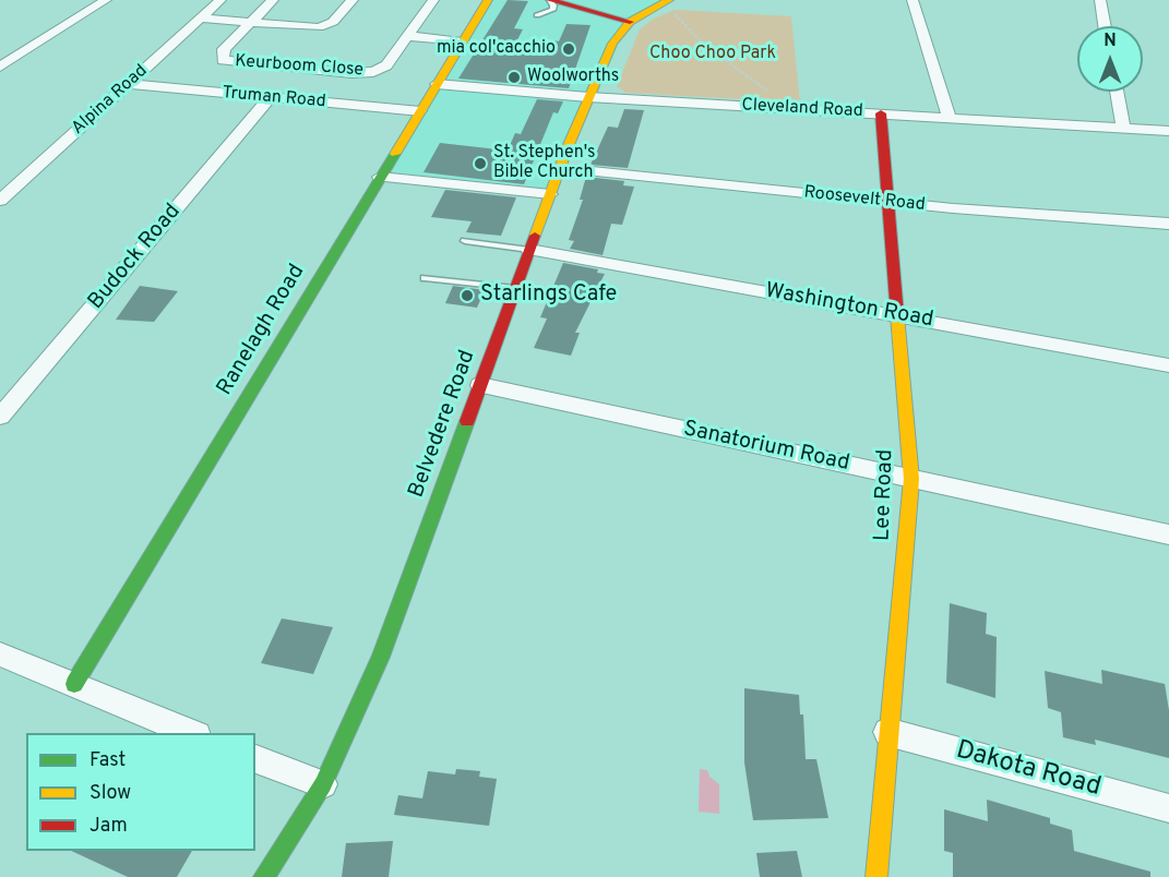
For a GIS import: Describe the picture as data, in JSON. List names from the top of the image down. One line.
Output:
{"streets":{"street":["Keurboom Close","Truman Road","Alpina Road","Cleveland Road","Roosevelt Road","Budock Road","Washington Road","Ranelagh Road","Belvedere Road","Sanatorium Road","Lee Road","Dakota Road"]},"crossings":[["Keurboom Close","Alpina Road"],["Truman Road","Alpina Road"],["Truman Road","Budock Road"],["Truman Road","Ranelagh Road"],["Cleveland Road","Ranelagh Road"],["Cleveland Road","Belvedere Road"],["Cleveland Road","Lee Road"],["Roosevelt Road","Belvedere Road"],["Roosevelt Road","Lee Road"],["Washington Road","Belvedere Road"],["Washington Road","Lee Road"],["Belvedere Road","Sanatorium Road"],["Sanatorium Road","Lee Road"],["Lee Road","Dakota Road"]],"parks":["Choo Choo Park"],"places":["mia col'cacchio","Woolworths","St. Stephen's Bible Church","Starlings Cafe"],"legend":["Fast","Slow","Jam"],"north":"top"}
